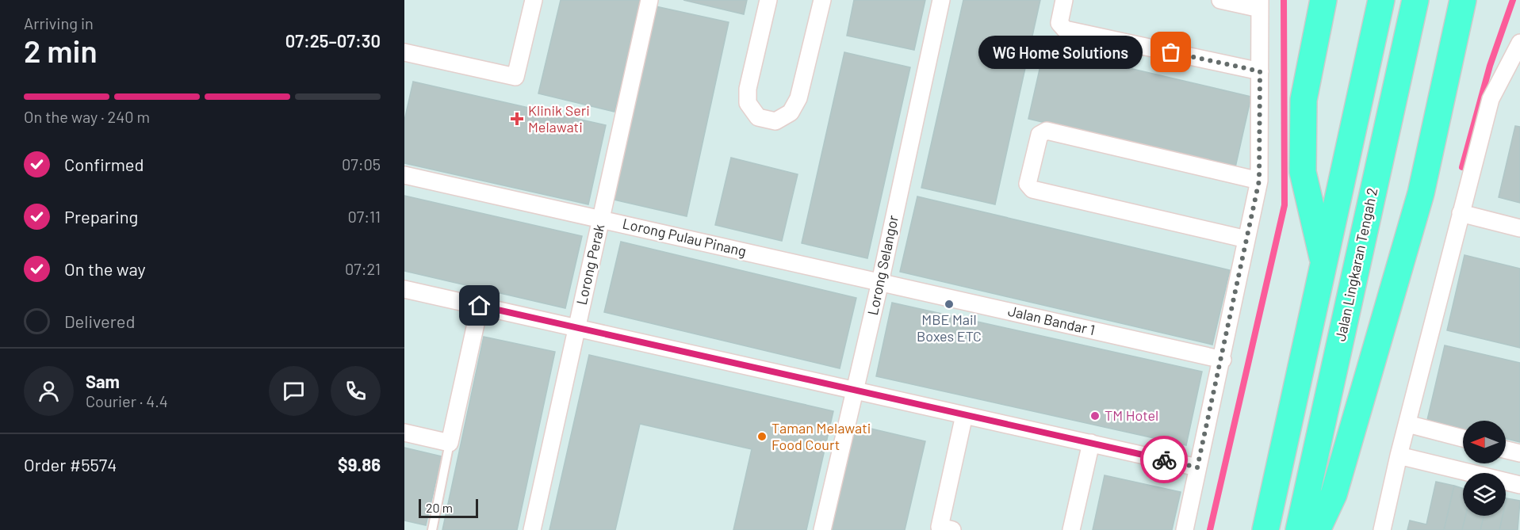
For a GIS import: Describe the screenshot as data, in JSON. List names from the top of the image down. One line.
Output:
{"streets":{"highway":["Jalan Lingkaran Tengah 2"],"street":["Lorong Pulau Pinang","Lorong Perak","Lorong Selangor","Jalan Bandar 1"]},"crossings":[["Lorong Pulau Pinang","Lorong Perak"],["Lorong Pulau Pinang","Lorong Selangor"],["Lorong Pulau Pinang","Jalan Bandar 1"],["Lorong Selangor","Jalan Bandar 1"]],"places":{"other":["WG Home Solutions","MBE Mail Boxes ETC","TM Hotel","Taman Melawati Food Court"],"health":["Klinik Seri Melawati"]},"scale_bar":"20 m","north":"left","page":{"heading":["2 min","Arriving in","07:25–07:30"],"panel":["Sam","Courier · 4.4","Order #5574","$9.86"],"bubble":"WG Home Solutions","bar":"On the way · 240 m","list":[["Confirmed","07:05"],["Preparing","07:11"],["On the way","07:21"],"Delivered"],"scale":"20 m"}}
